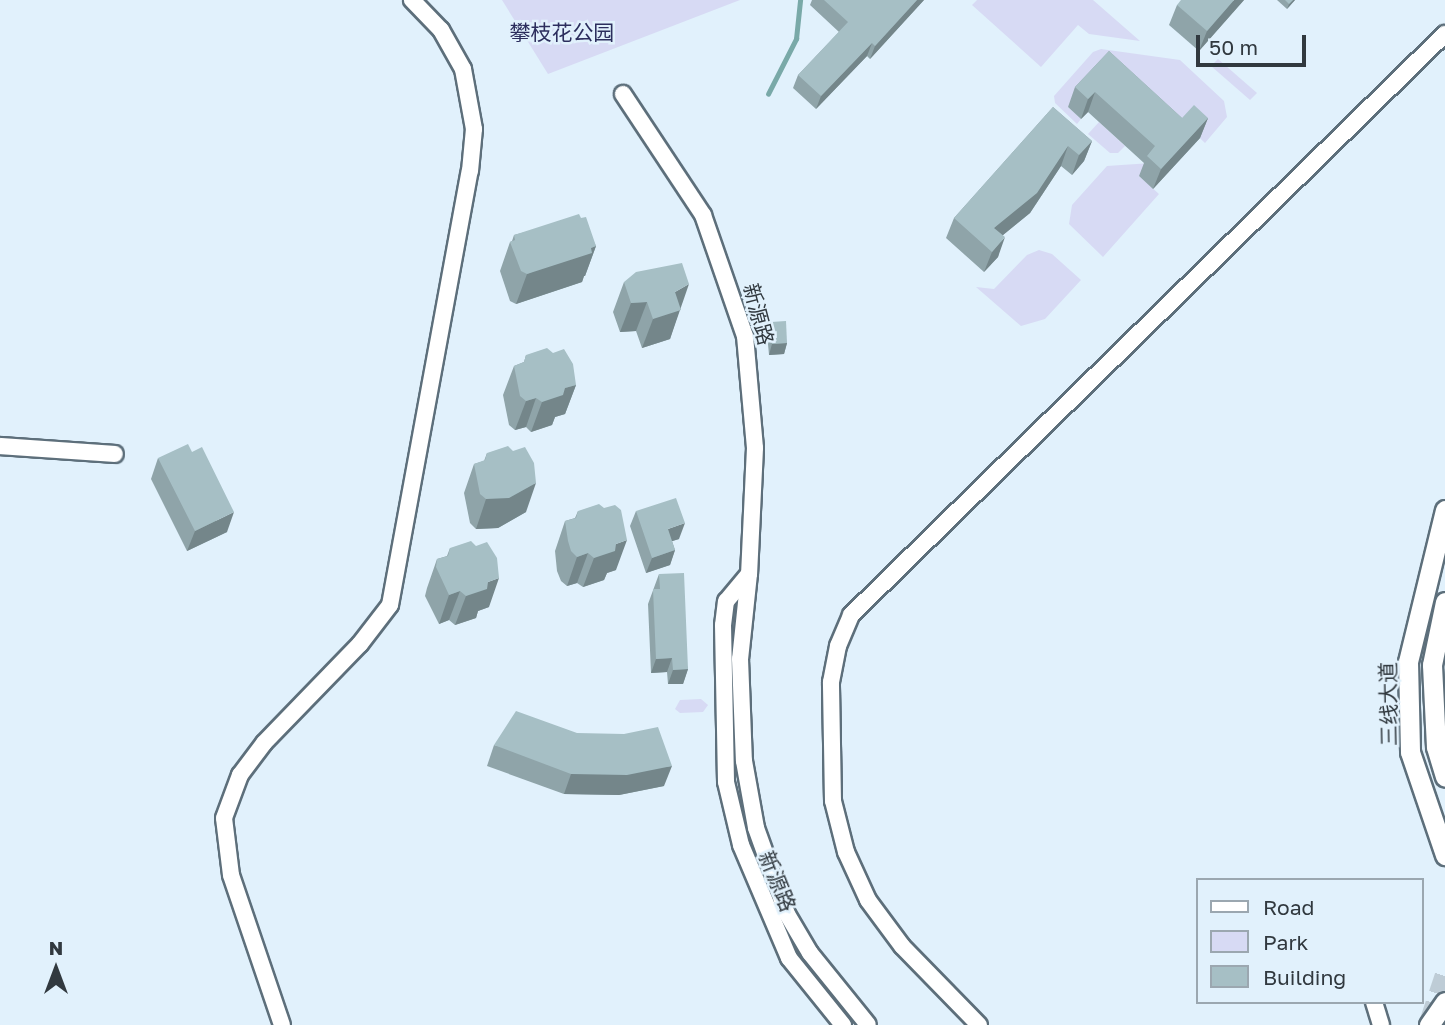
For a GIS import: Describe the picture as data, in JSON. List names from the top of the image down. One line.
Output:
{"streets":{"main road":["三线大道"],"street":["新源路"]},"parks":["攀枝花公园"],"legend":["Road","Park","Building"],"scale_bar":"50 m","north":"top"}
